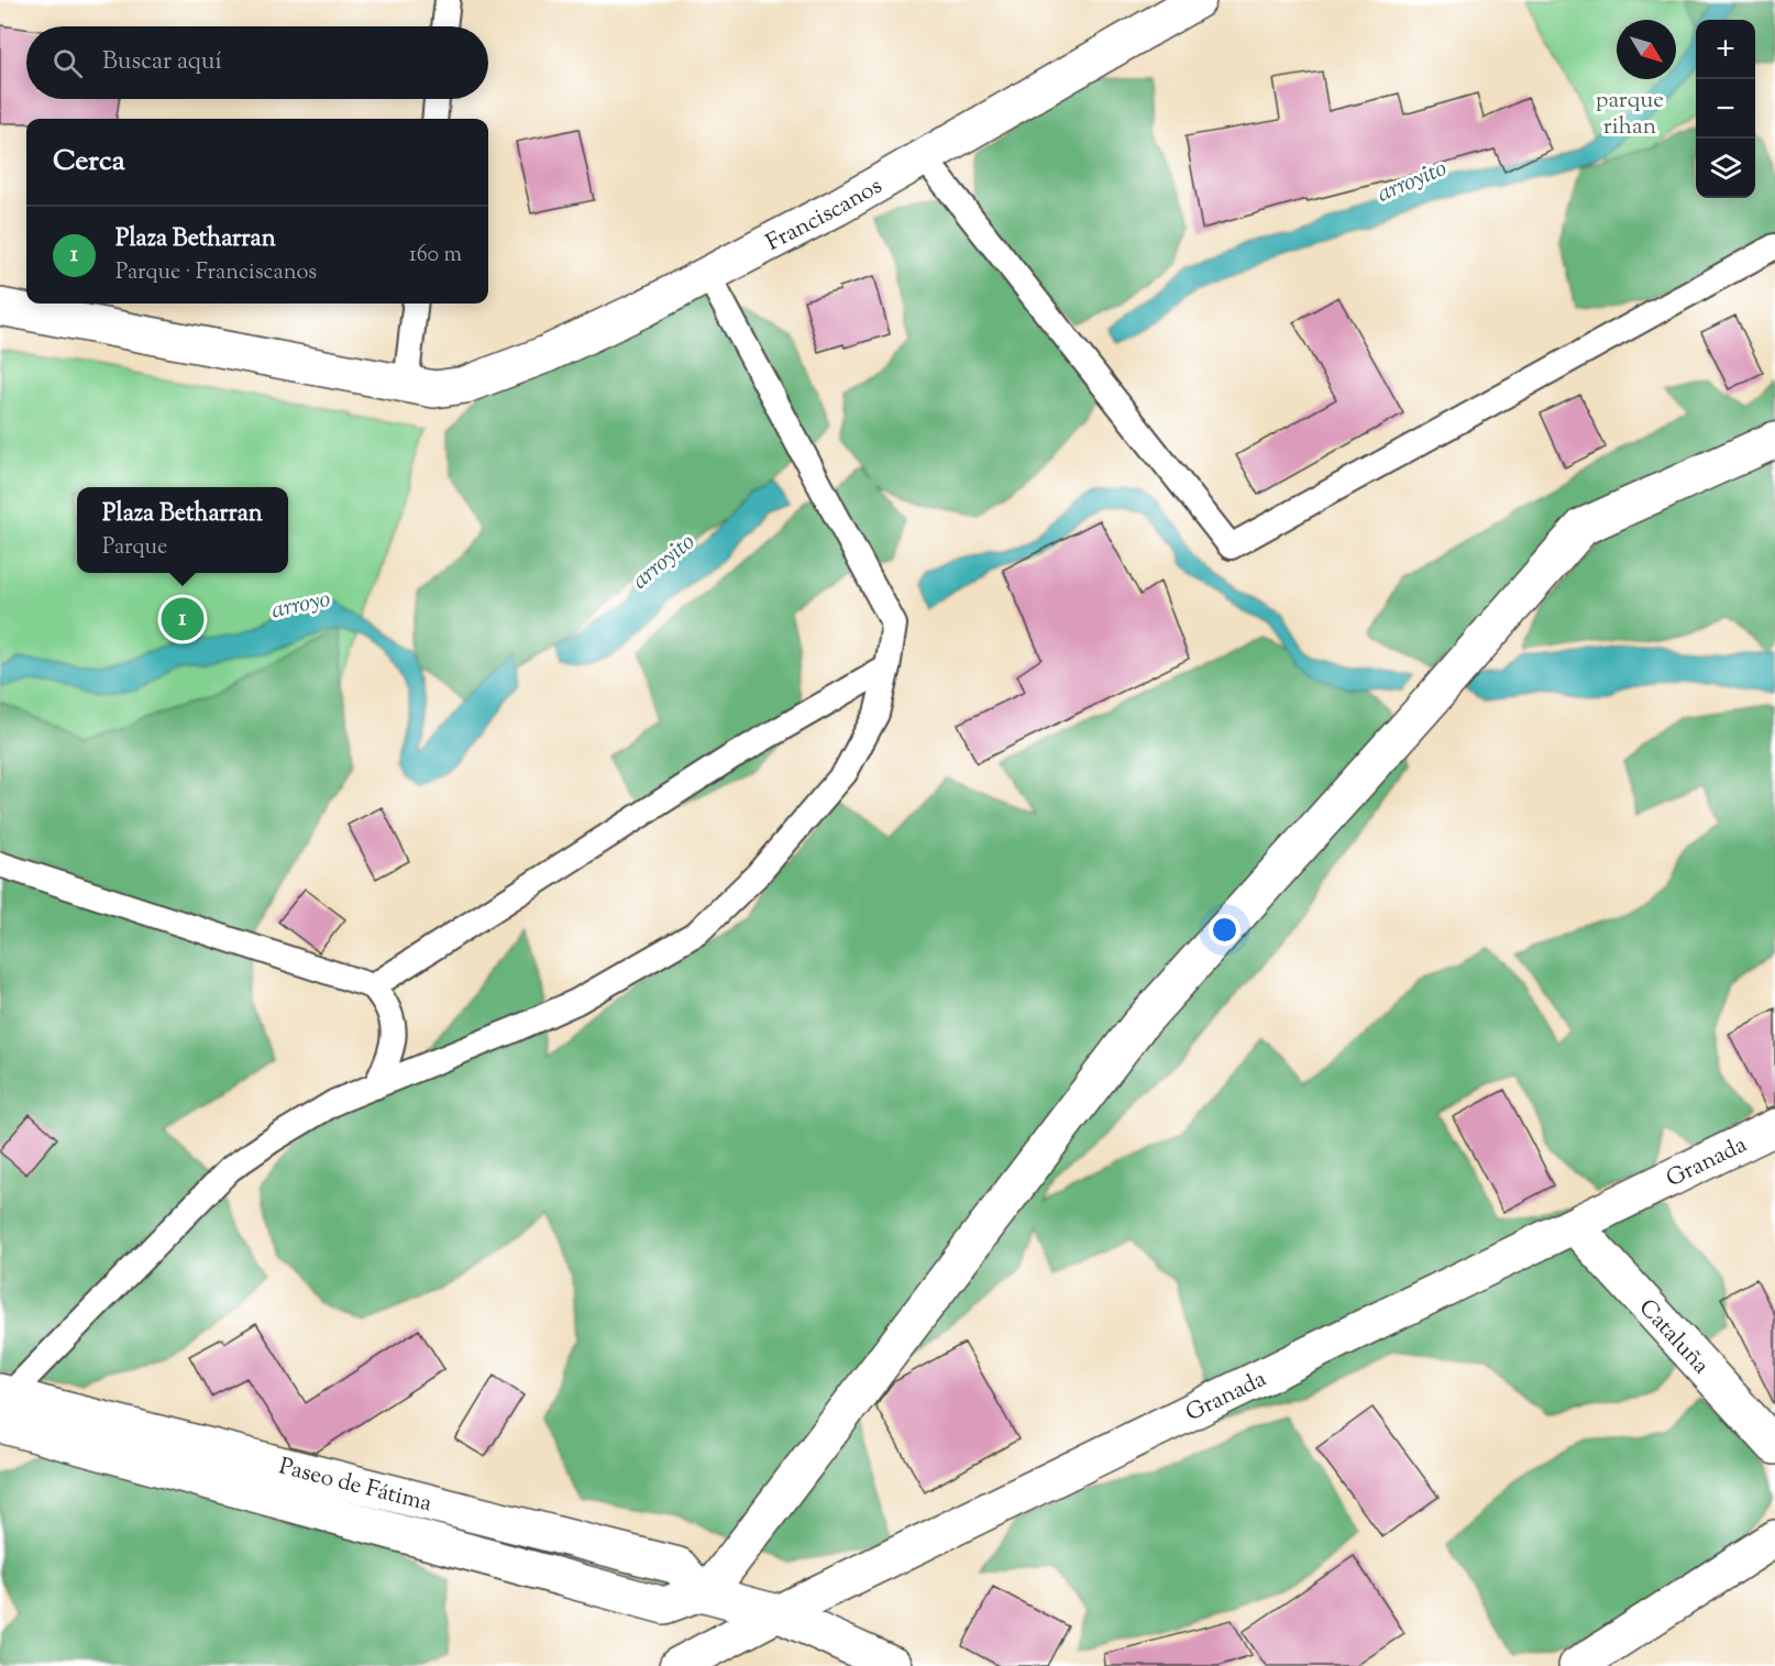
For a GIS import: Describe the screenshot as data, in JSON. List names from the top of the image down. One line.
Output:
{"streets":{"street":["Franciscanos","Granada","Cataluña","Paseo de Fátima"]},"crossings":[["Granada","Cataluña"]],"water":["arroyito","arroyo"],"parks":["parque rihan"],"north":"bottom right","page":{"map_buttons":["+","−"],"search":"Buscar aquí","heading":"Cerca","list":[{"mark":"1","name":"Plaza Betharran","note":"Parque · Franciscanos","value":"160 m"}],"popup":["Plaza Betharran","Parque"],"pins":"1"}}
